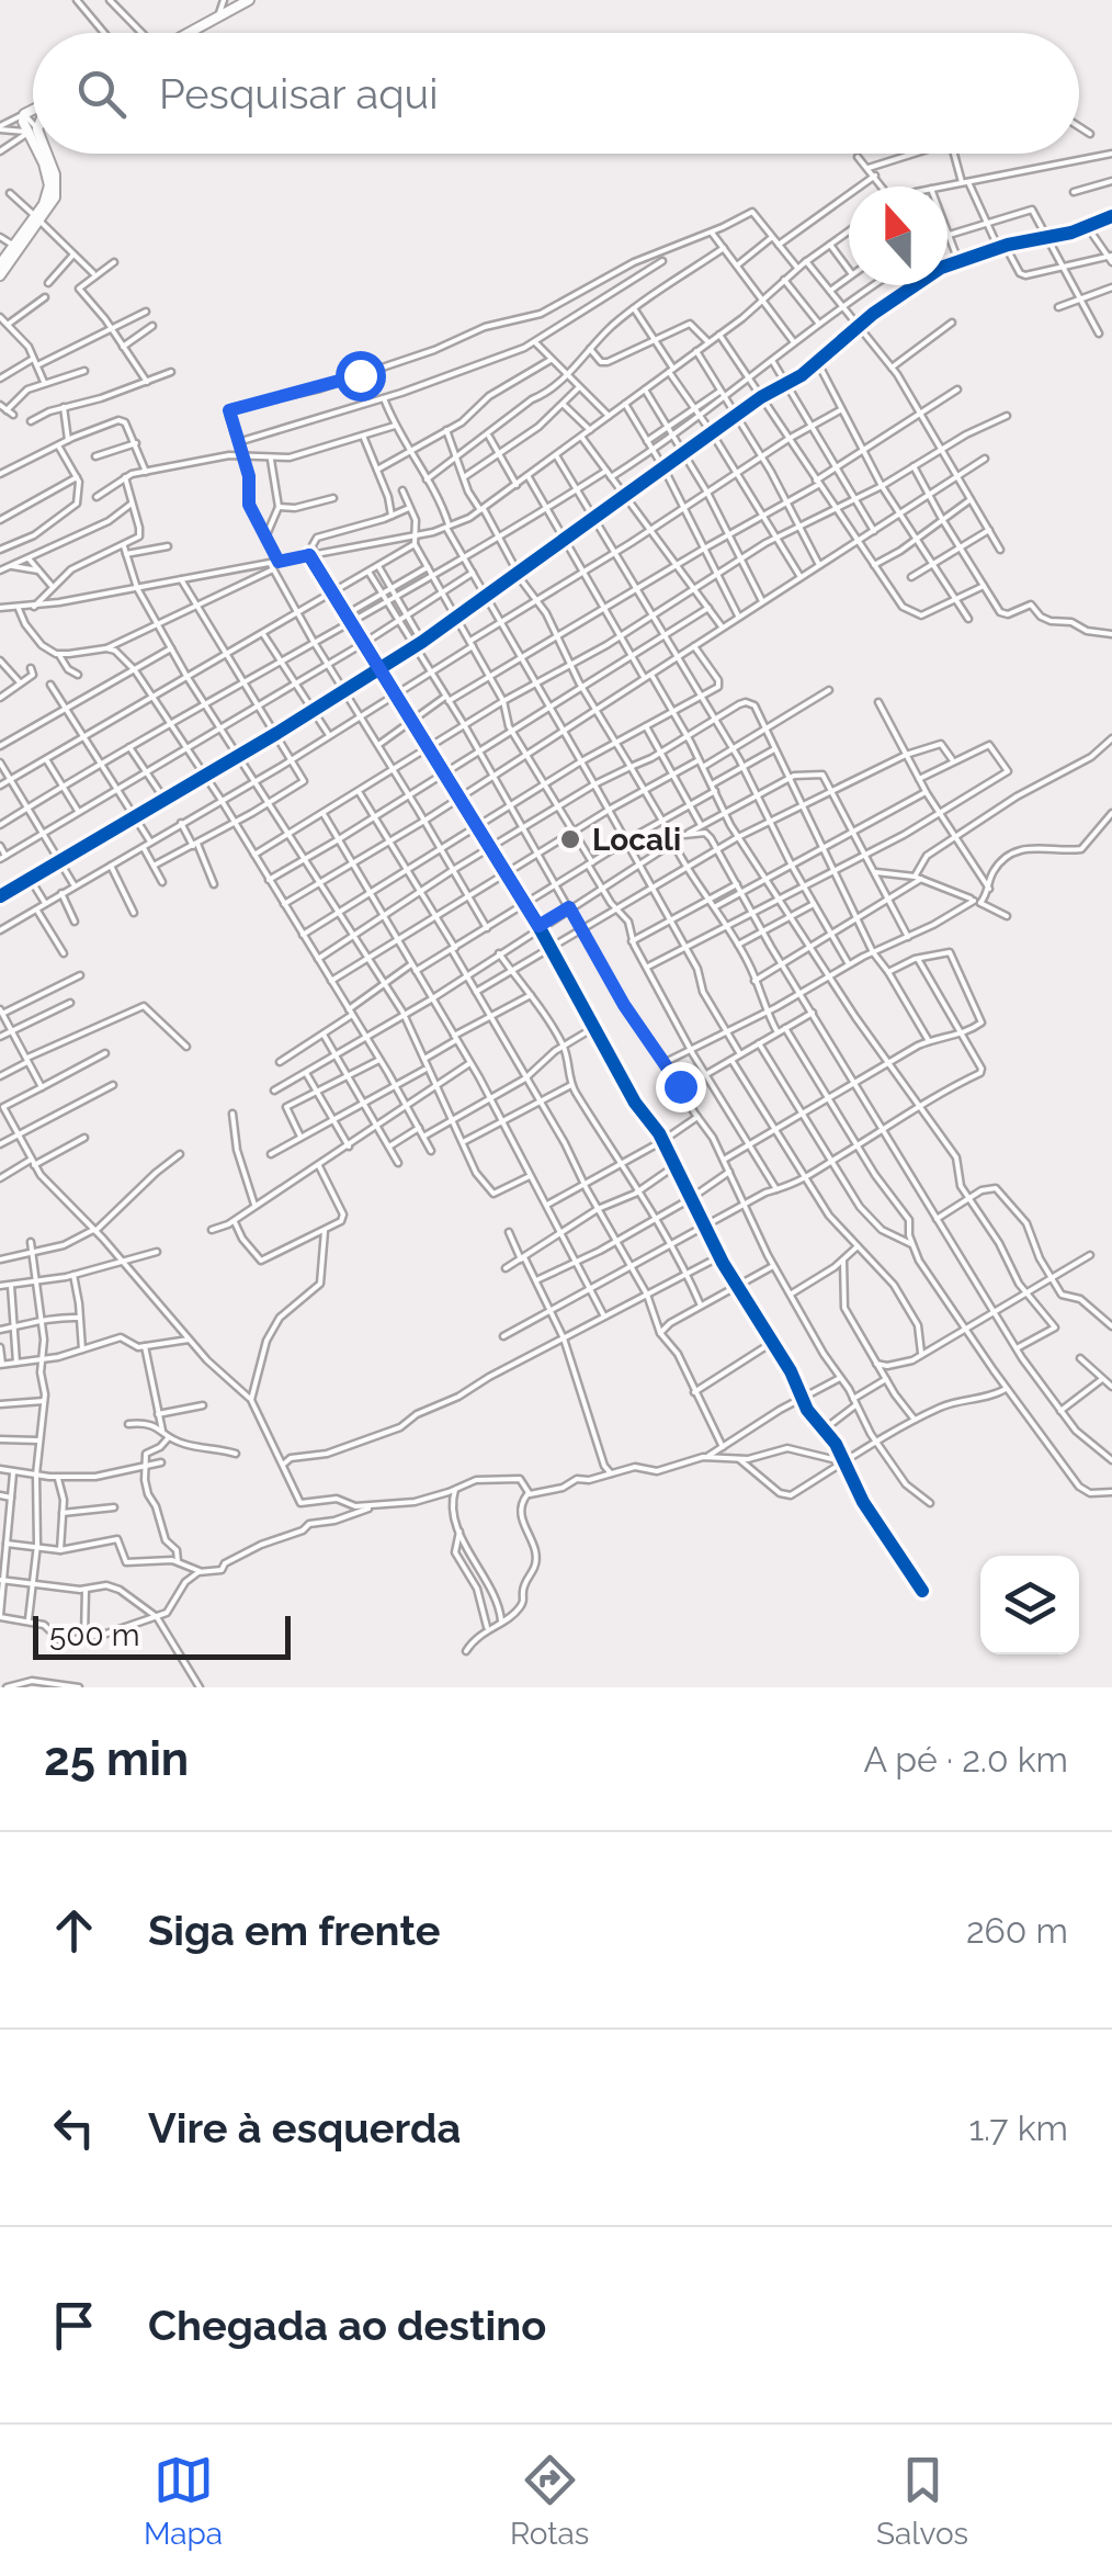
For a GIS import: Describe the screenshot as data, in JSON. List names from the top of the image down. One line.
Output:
{"places":["Locali"],"scale_bar":"500 m","north":"top","page":{"search":"Pesquisar aqui","scale":"500 m","heading":["25 min","A pé · 2.0 km"],"list":[["Siga em frente","260 m"],["Vire à esquerda","1.7 km"],"Chegada ao destino"],"nav":["Mapa","Rotas","Salvos"]}}
